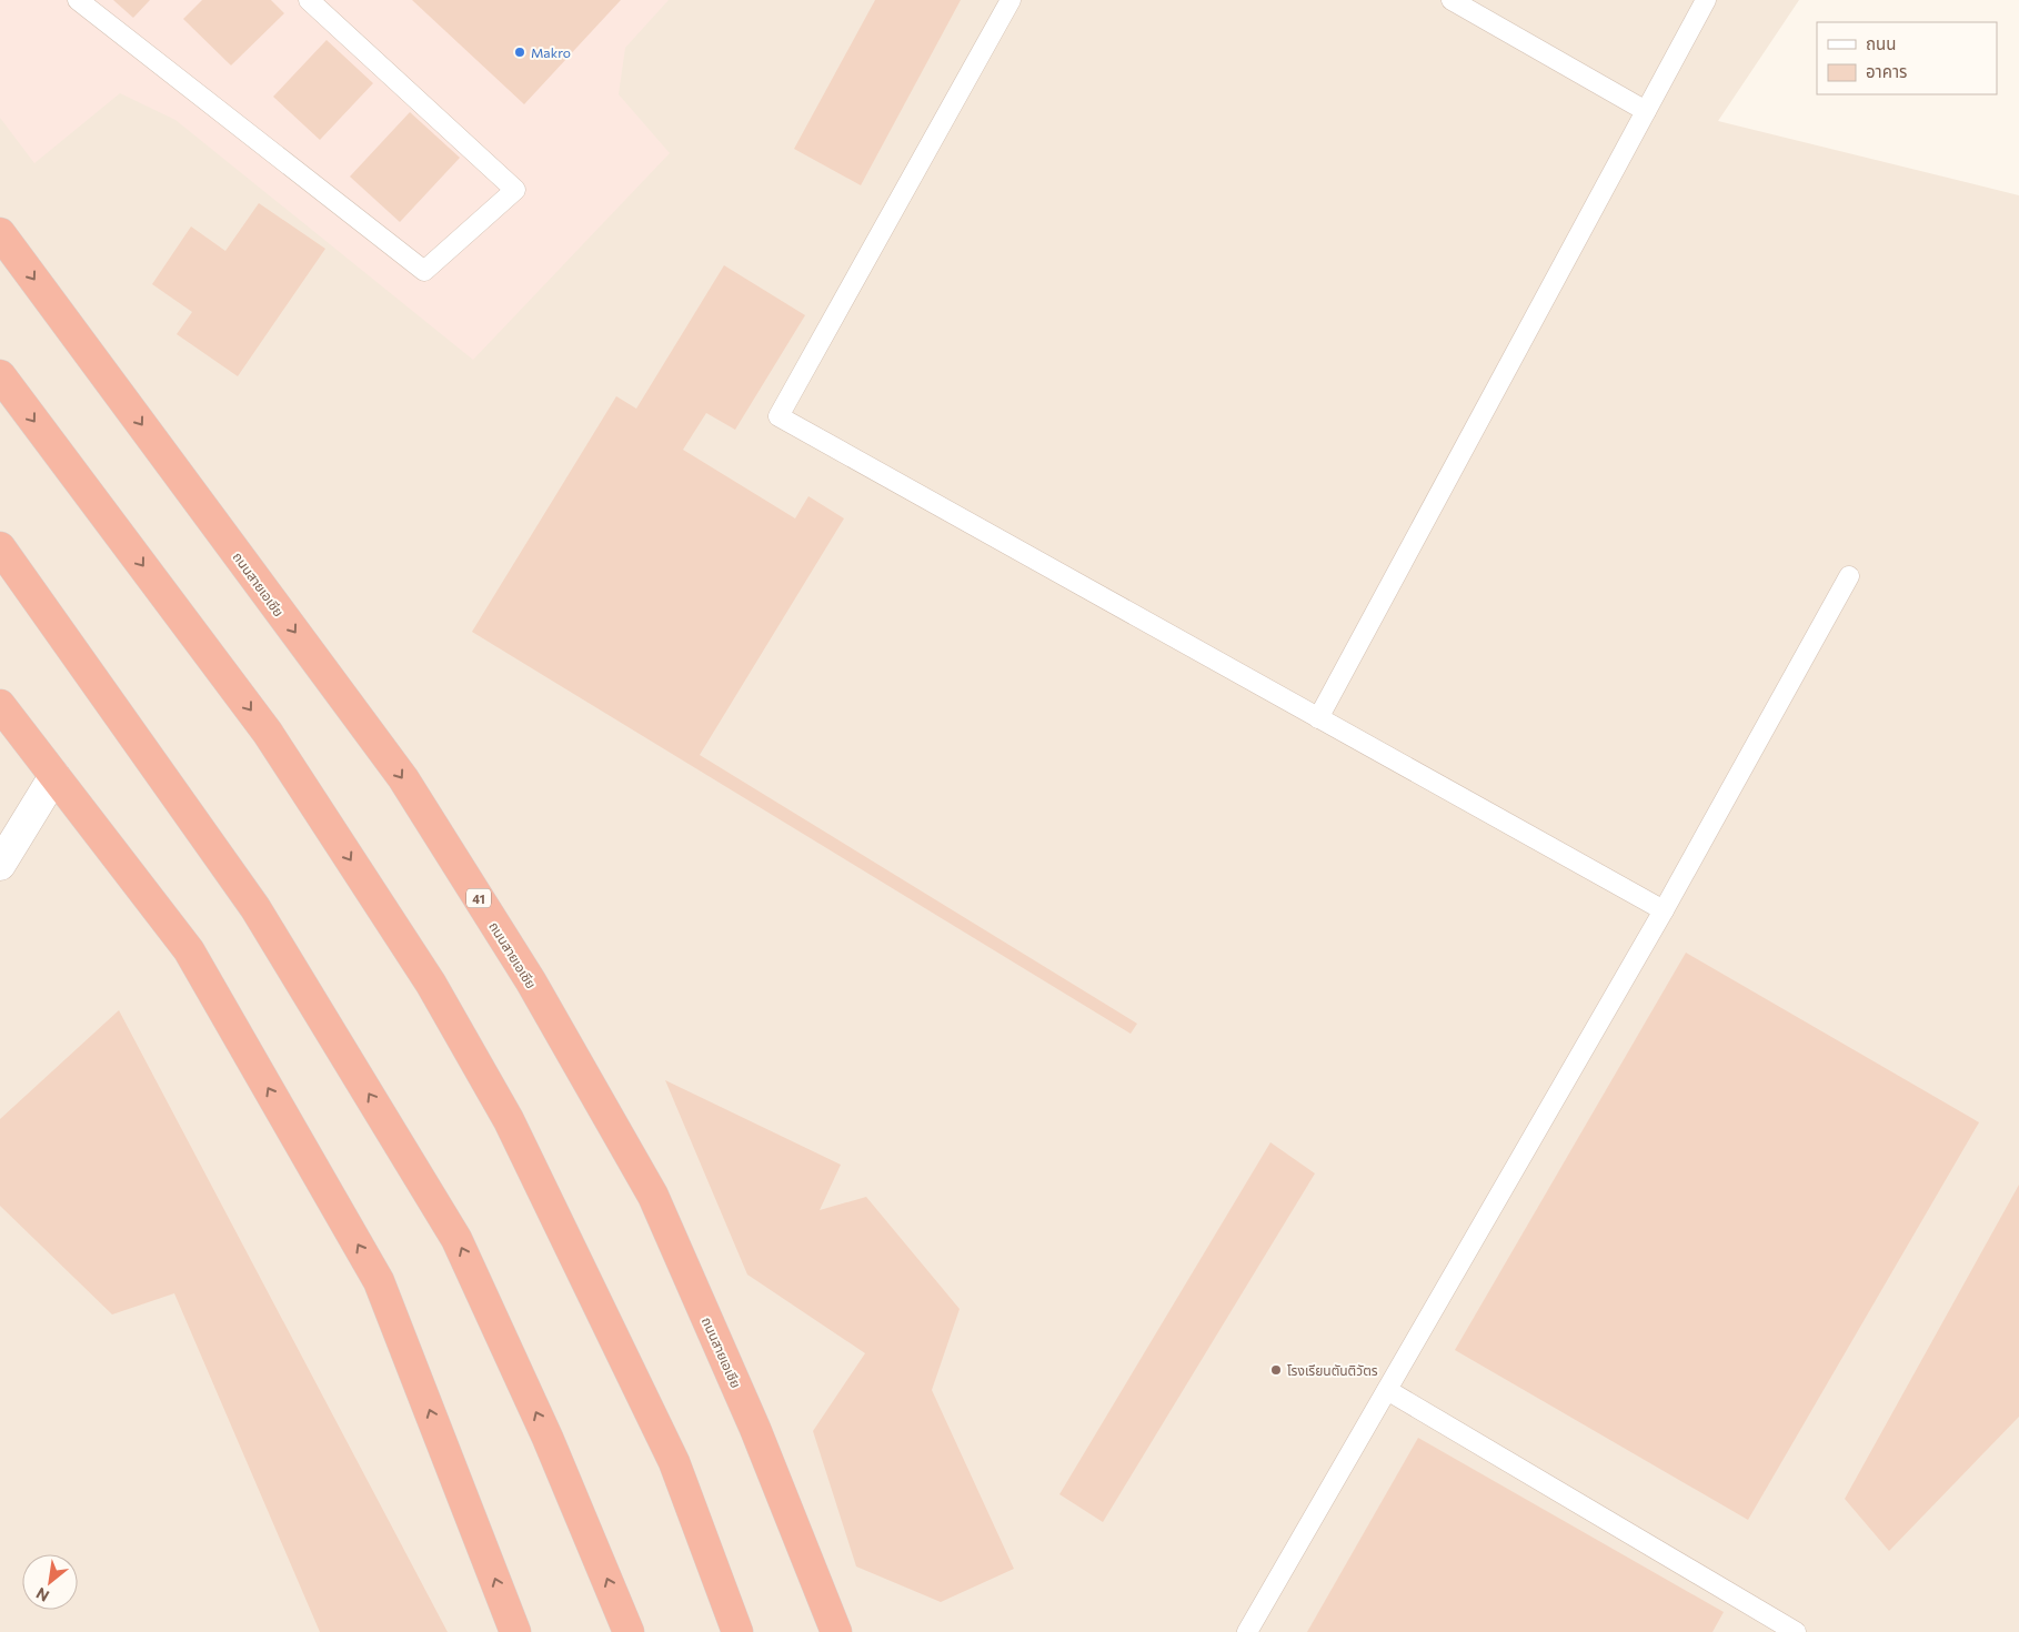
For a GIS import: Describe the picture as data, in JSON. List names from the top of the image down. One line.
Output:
{"streets":{"highway":["ถนนสายเอเชีย","41"]},"places":["Makro","โรงเรียนตันติวัตร"],"legend":["ถนน","อาคาร"],"north":"bottom left"}
